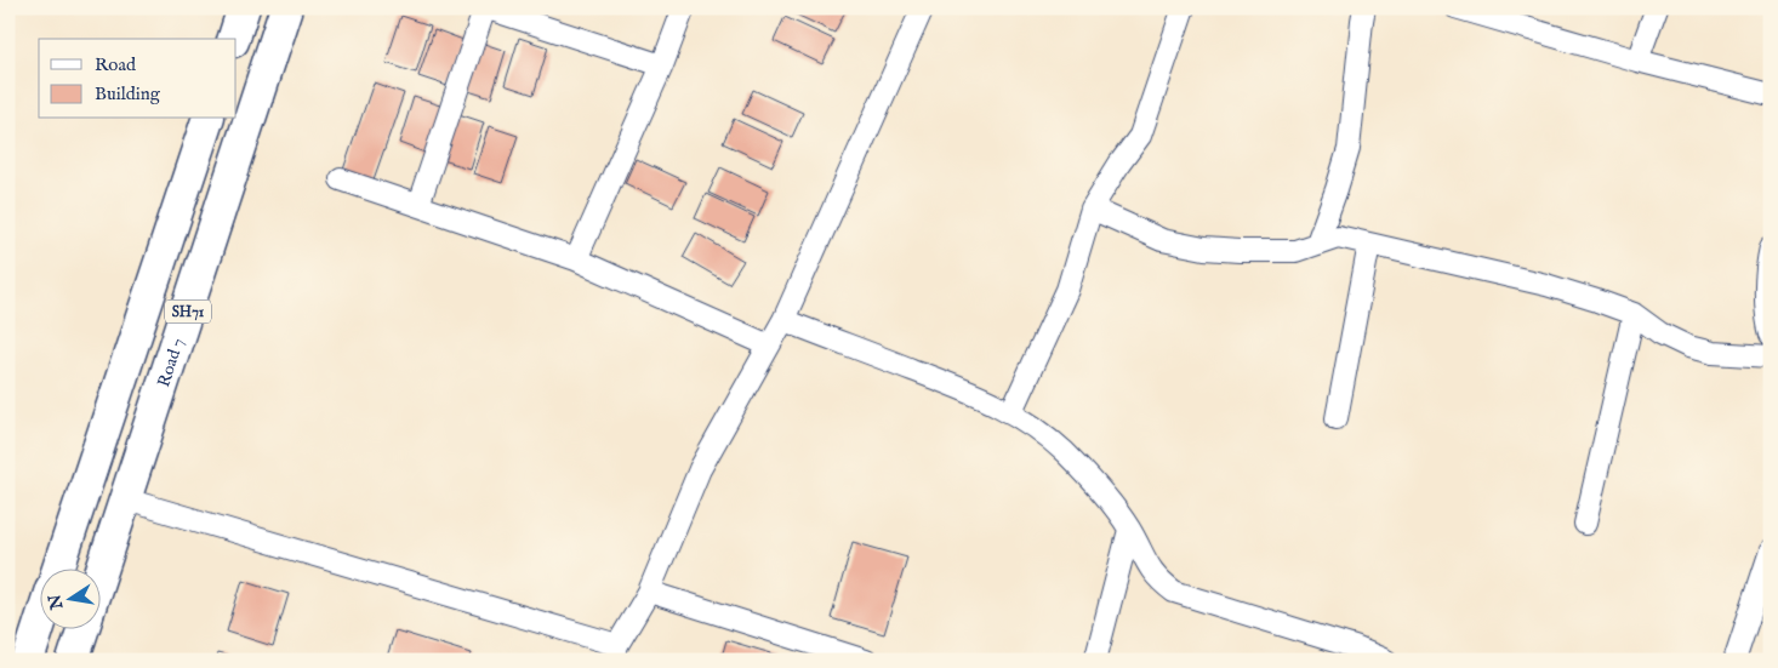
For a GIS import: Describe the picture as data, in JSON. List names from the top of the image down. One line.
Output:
{"streets":{"main road":["SH71","Road 7"]},"legend":["Road","Building"],"north":"left"}
